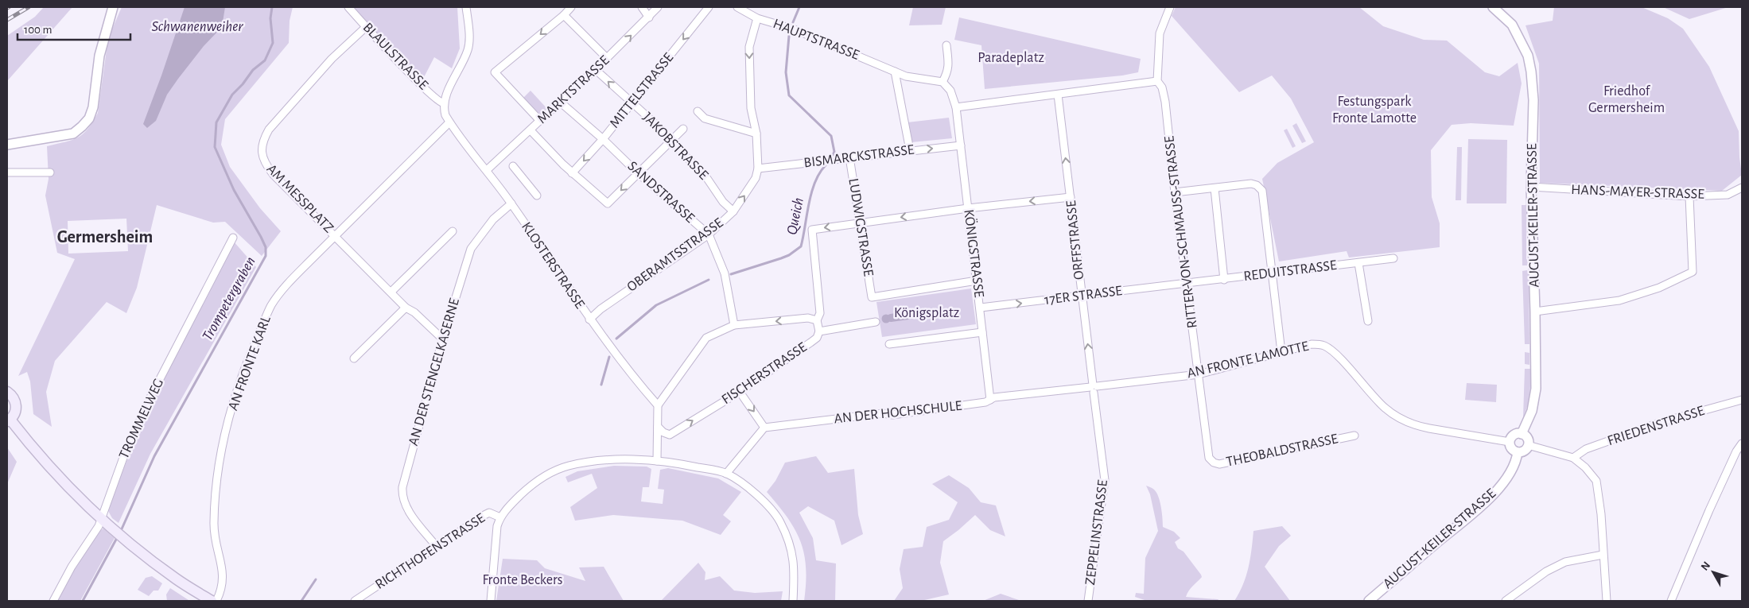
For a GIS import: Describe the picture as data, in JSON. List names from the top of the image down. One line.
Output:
{"streets":{"street":["HAUPTSTRASSE","BLAULSTRASSE","MARKTSTRASSE","MITTELSTRASSE","JAKOBSTRASSE","BISMARCKSTRASSE","SANDSTRASSE","HANS-MAYER-STRASSE","AM MESSPLATZ","AUGUST-KEILER-STRASSE","LUDWIGSTRASSE","RITTER-VON-SCHMAUSS-STRASSE","ORFFSTRASSE","KÖNIGSTRASSE","OBERAMTSSTRASSE","KLOSTERSTRASSE","REDUITSTRASSE","17ER STRASSE","AN FRONTE LAMOTTE","AN FRONTE KARL","AN DER STENGELKASERNE","FISCHERSTRASSE","AN DER HOCHSCHULE","TROMMELWEG","FRIEDENSTRASSE","THEOBALDSTRASSE","ZEPPELINSTRASSE","RICHTHOFENSTRASSE"]},"crossings":[["HAUPTSTRASSE","KÖNIGSTRASSE"],["HAUPTSTRASSE","OBERAMTSSTRASSE"],["BLAULSTRASSE","AM MESSPLATZ"],["BLAULSTRASSE","KLOSTERSTRASSE"],["MARKTSTRASSE","JAKOBSTRASSE"],["MARKTSTRASSE","SANDSTRASSE"],["MARKTSTRASSE","KLOSTERSTRASSE"],["MITTELSTRASSE","JAKOBSTRASSE"],["MITTELSTRASSE","SANDSTRASSE"],["JAKOBSTRASSE","OBERAMTSSTRASSE"],["BISMARCKSTRASSE","LUDWIGSTRASSE"],["BISMARCKSTRASSE","KÖNIGSTRASSE"],["BISMARCKSTRASSE","OBERAMTSSTRASSE"],["SANDSTRASSE","OBERAMTSSTRASSE"],["HANS-MAYER-STRASSE","AUGUST-KEILER-STRASSE"],["AM MESSPLATZ","AN FRONTE KARL"],["AM MESSPLATZ","AN DER STENGELKASERNE"],["AUGUST-KEILER-STRASSE","AN FRONTE LAMOTTE"],["LUDWIGSTRASSE","KÖNIGSTRASSE"],["RITTER-VON-SCHMAUSS-STRASSE","REDUITSTRASSE"],["RITTER-VON-SCHMAUSS-STRASSE","17ER STRASSE"],["RITTER-VON-SCHMAUSS-STRASSE","AN FRONTE LAMOTTE"],["RITTER-VON-SCHMAUSS-STRASSE","THEOBALDSTRASSE"],["ORFFSTRASSE","17ER STRASSE"],["ORFFSTRASSE","AN FRONTE LAMOTTE"],["ORFFSTRASSE","AN DER HOCHSCHULE"],["ORFFSTRASSE","ZEPPELINSTRASSE"],["KÖNIGSTRASSE","17ER STRASSE"],["KÖNIGSTRASSE","AN DER HOCHSCHULE"],["OBERAMTSSTRASSE","KLOSTERSTRASSE"],["KLOSTERSTRASSE","AN FRONTE KARL"],["KLOSTERSTRASSE","AN DER STENGELKASERNE"],["REDUITSTRASSE","17ER STRASSE"],["AN FRONTE LAMOTTE","AN DER HOCHSCHULE"],["AN FRONTE LAMOTTE","ZEPPELINSTRASSE"],["AN DER STENGELKASERNE","RICHTHOFENSTRASSE"],["AN DER HOCHSCHULE","ZEPPELINSTRASSE"]],"one_way":["MITTELSTRASSE","ORFFSTRASSE","17ER STRASSE","FISCHERSTRASSE"],"districts":["Germersheim"],"water":["Schwanenweiher","Queich","Trompetergraben"],"parks":["Paradeplatz","Friedhof Germersheim","Festungspark Fronte Lamotte","Königsplatz","Fronte Beckers"],"scale_bar":"100 m","north":"top left"}
